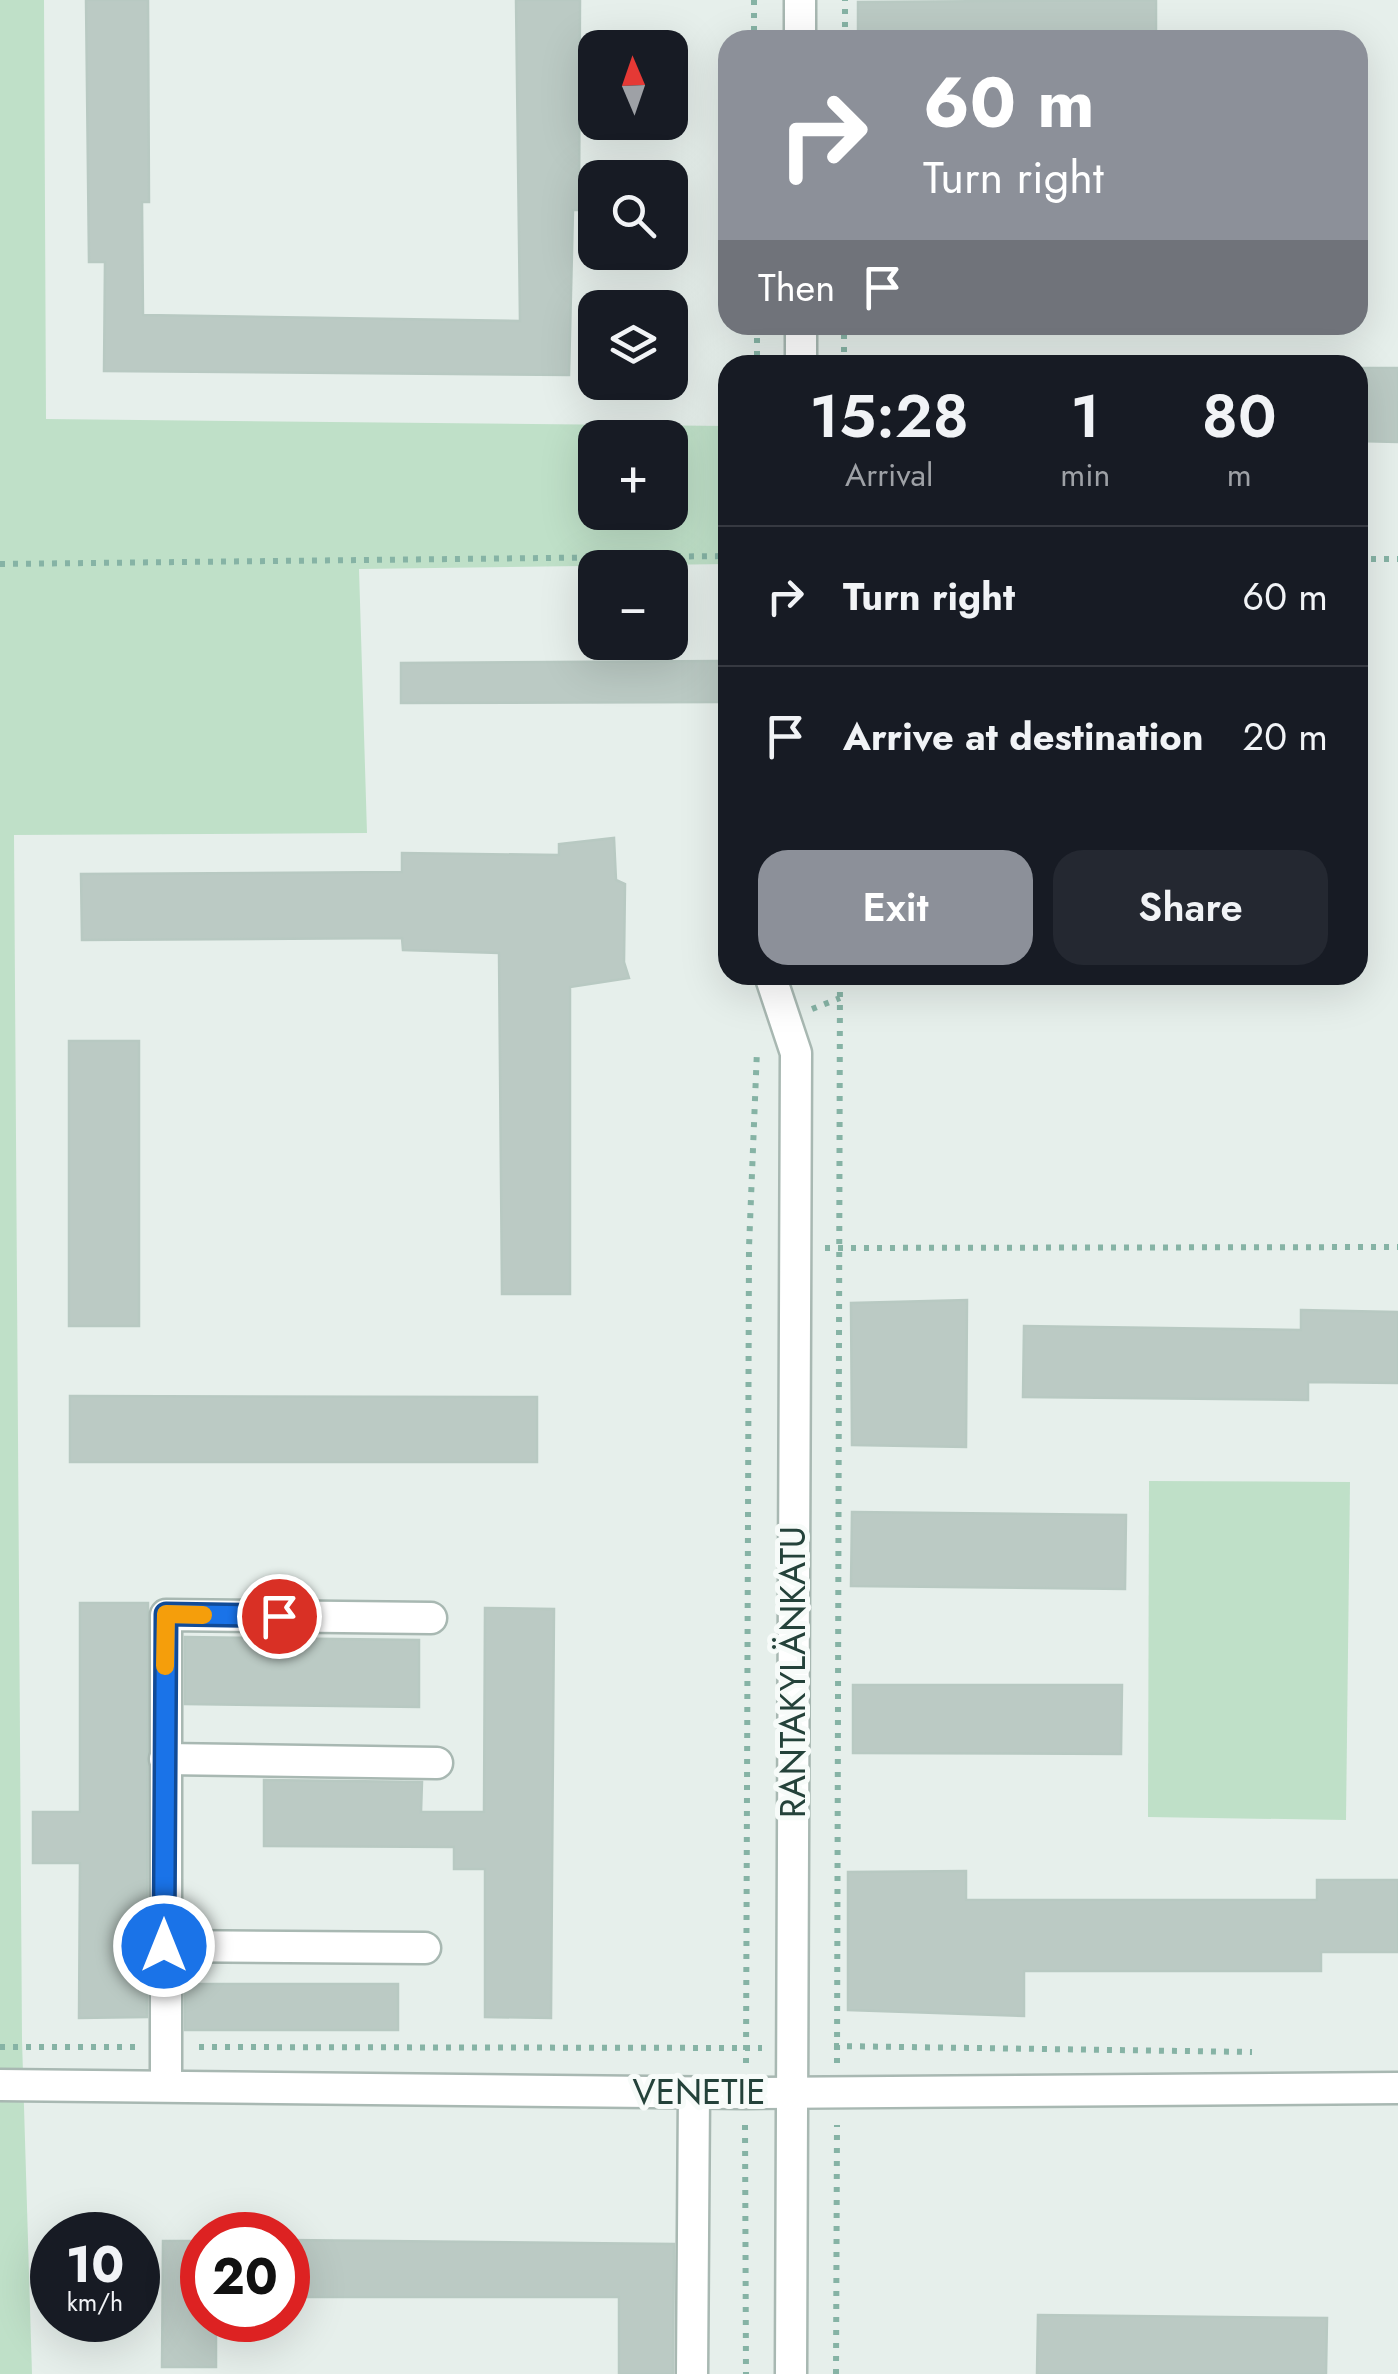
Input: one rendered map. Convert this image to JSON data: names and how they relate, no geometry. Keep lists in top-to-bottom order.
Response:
{
  "streets": {
    "street": ["RANTAKYLÄNKATU", "VENETIE"]
  },
  "crossings": [
    ["RANTAKYLÄNKATU", "VENETIE"]
  ],
  "north": "top",
  "page": {
    "map_buttons": ["+", "−"],
    "turn": ["60 m", "Turn right"],
    "then": "Then",
    "eta": [
      "15:28",
      "Arrival",
      "1",
      "min",
      "80",
      "m"
    ],
    "list": [
      {
        "name": "Turn right",
        "value": "60 m"
      },
      {
        "name": "Arrive at destination",
        "value": "20 m"
      }
    ],
    "buttons": ["Exit", "Share"],
    "speed": "10 km/h",
    "limit": "20"
  }
}
